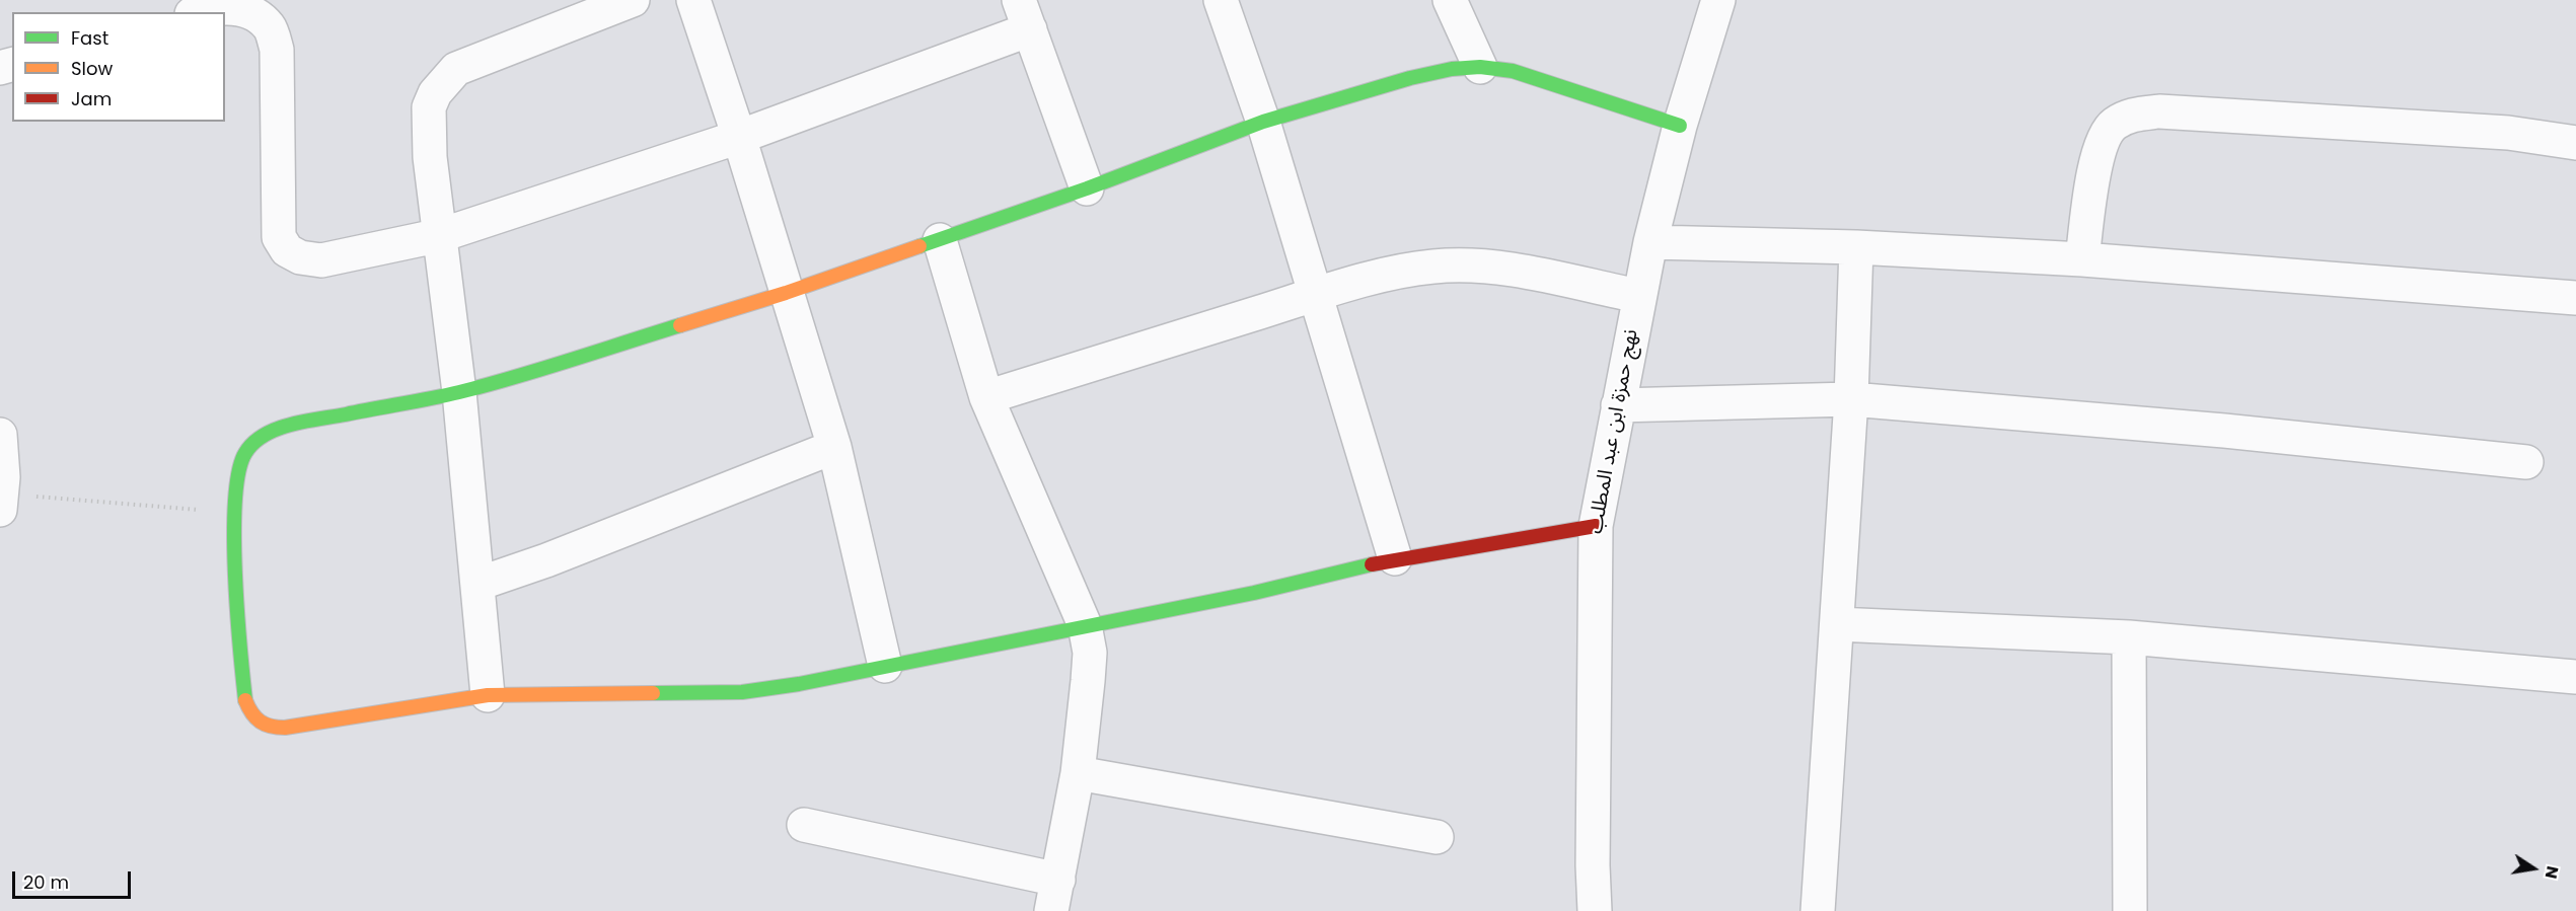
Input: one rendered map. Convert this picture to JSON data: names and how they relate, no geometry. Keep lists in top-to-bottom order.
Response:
{
  "streets": {
    "street": ["نهج حمزة ابن عبد المطلب"]
  },
  "legend": ["Fast", "Slow", "Jam"],
  "scale_bar": "20 m",
  "north": "right"
}
